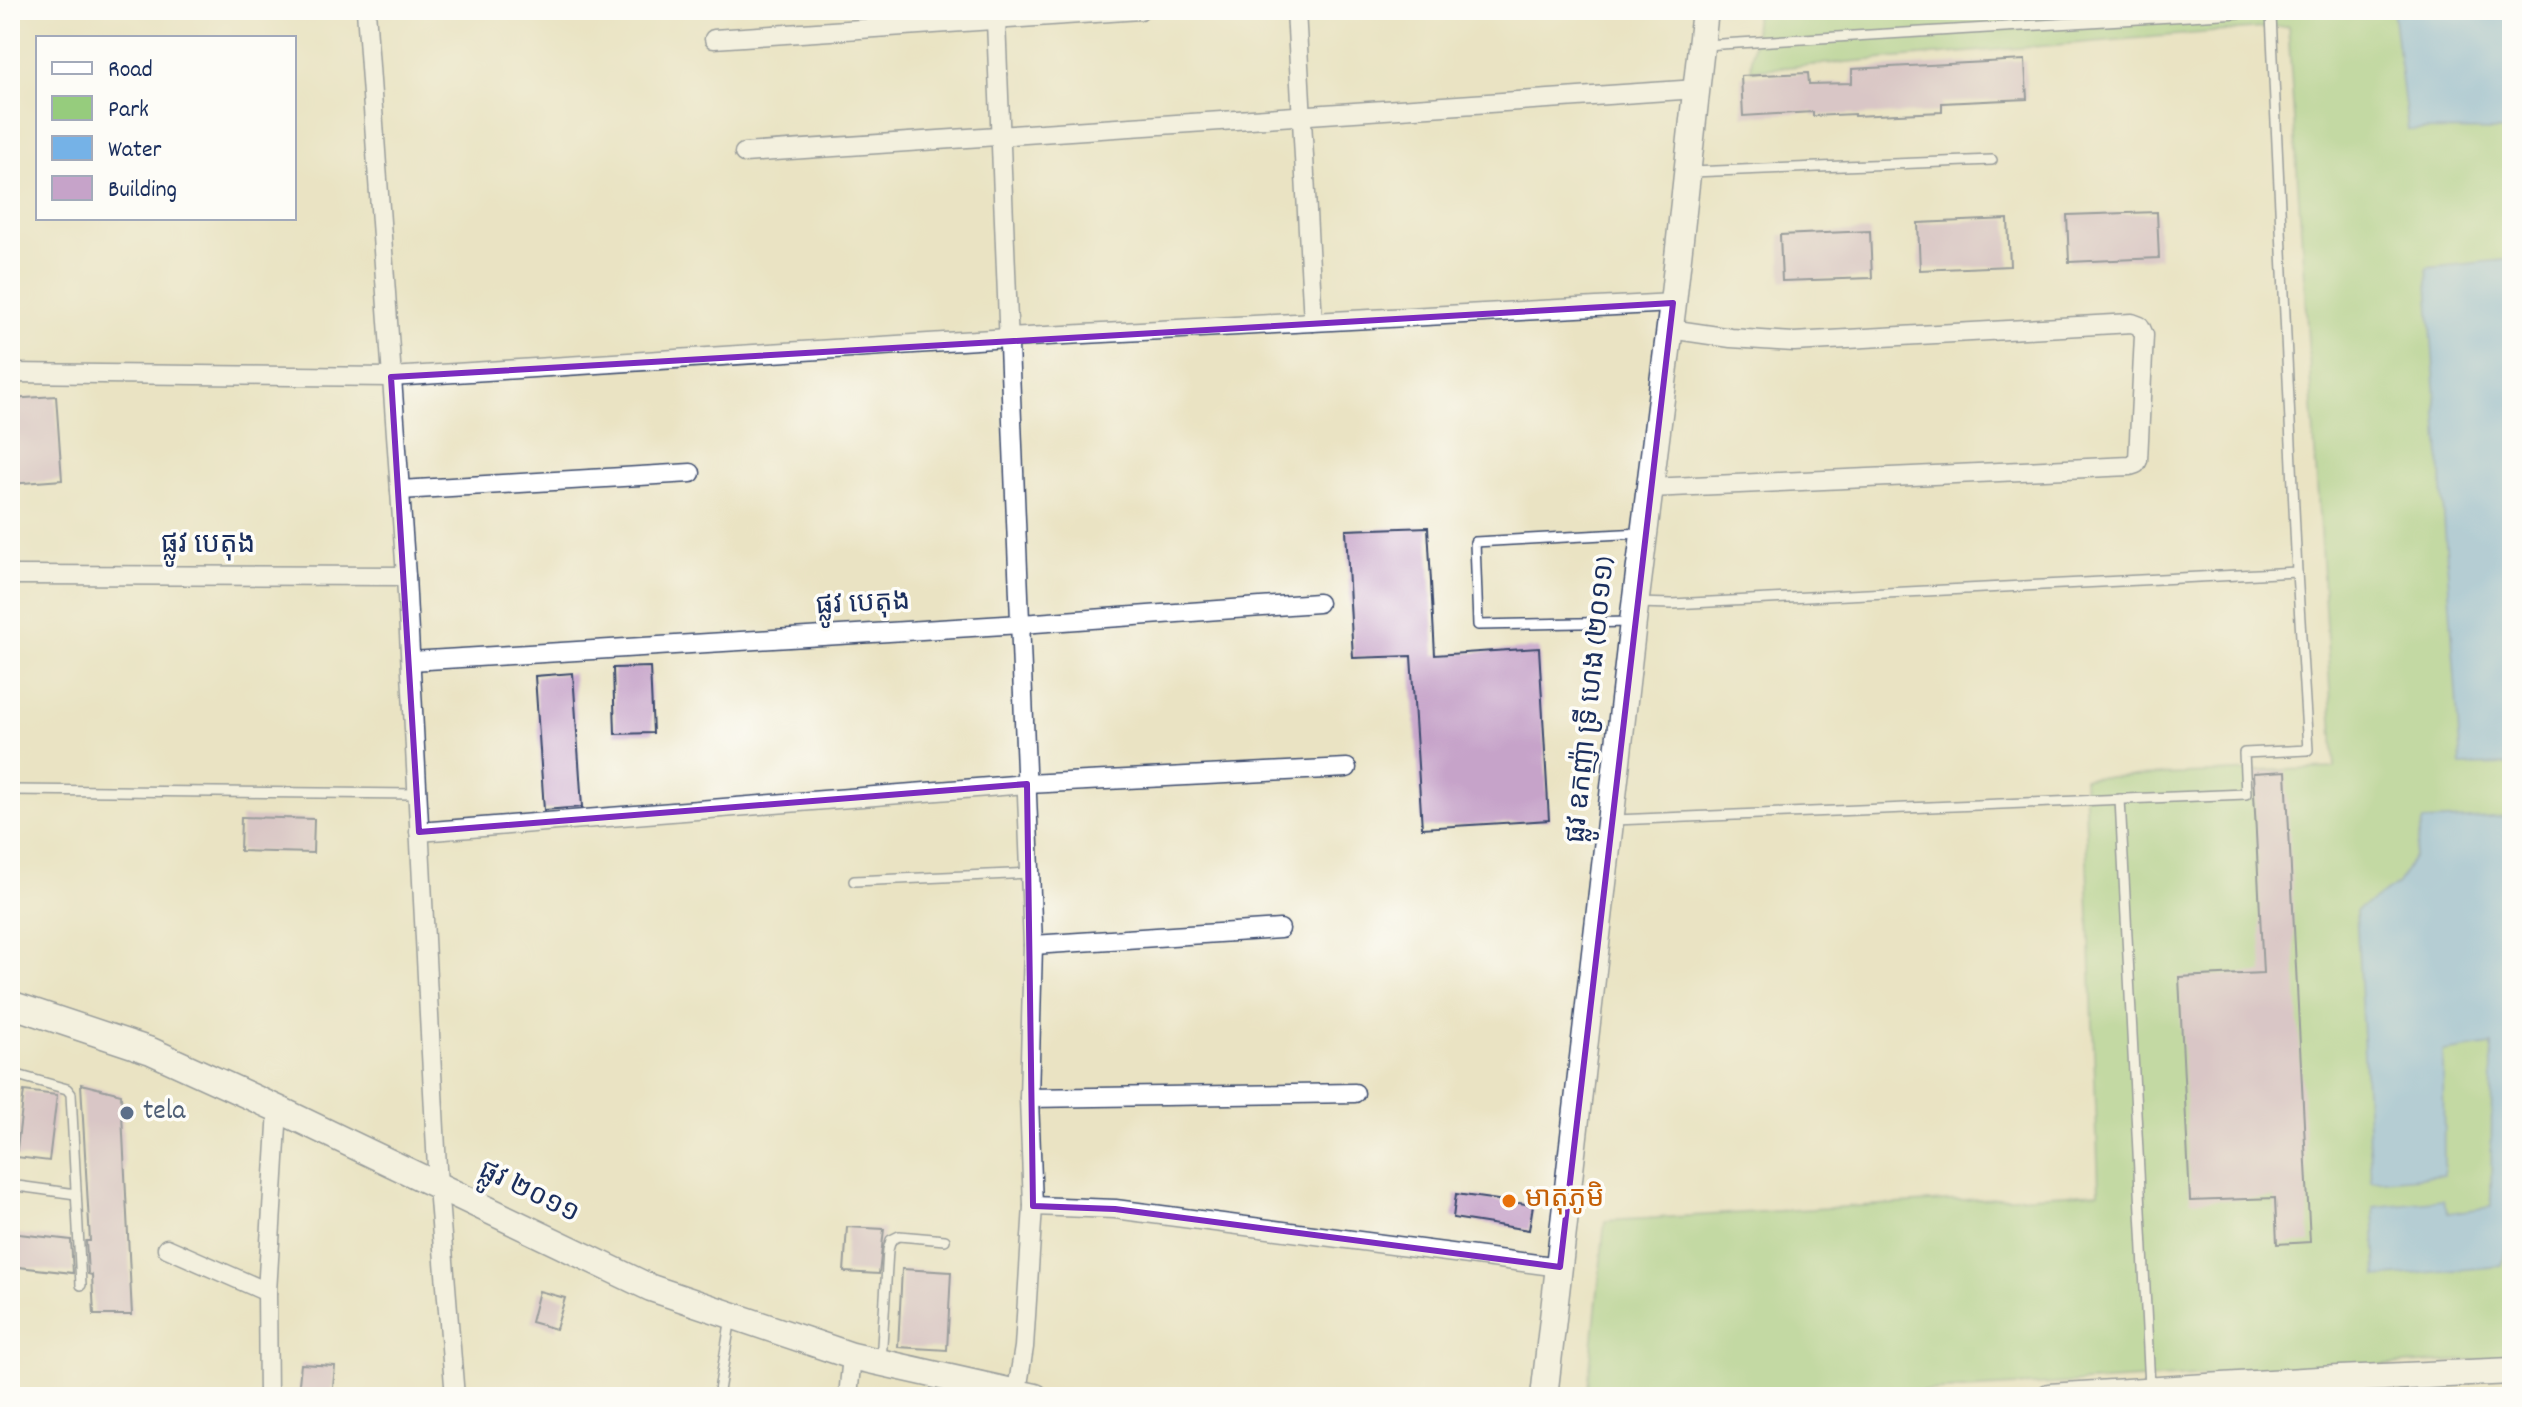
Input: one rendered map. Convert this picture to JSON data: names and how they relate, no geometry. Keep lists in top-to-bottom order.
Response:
{
  "streets": {
    "main road": ["ផ្លូវ ឧកញ៉ា ទ្រី ហេង (២០១១)", "ផ្លូវ ២០១១"],
    "street": ["ផ្លូវ បេតុង"]
  },
  "places": ["tela", "មាតុភូមិ"],
  "legend": [
    "Road",
    "Park",
    "Water",
    "Building"
  ]
}
